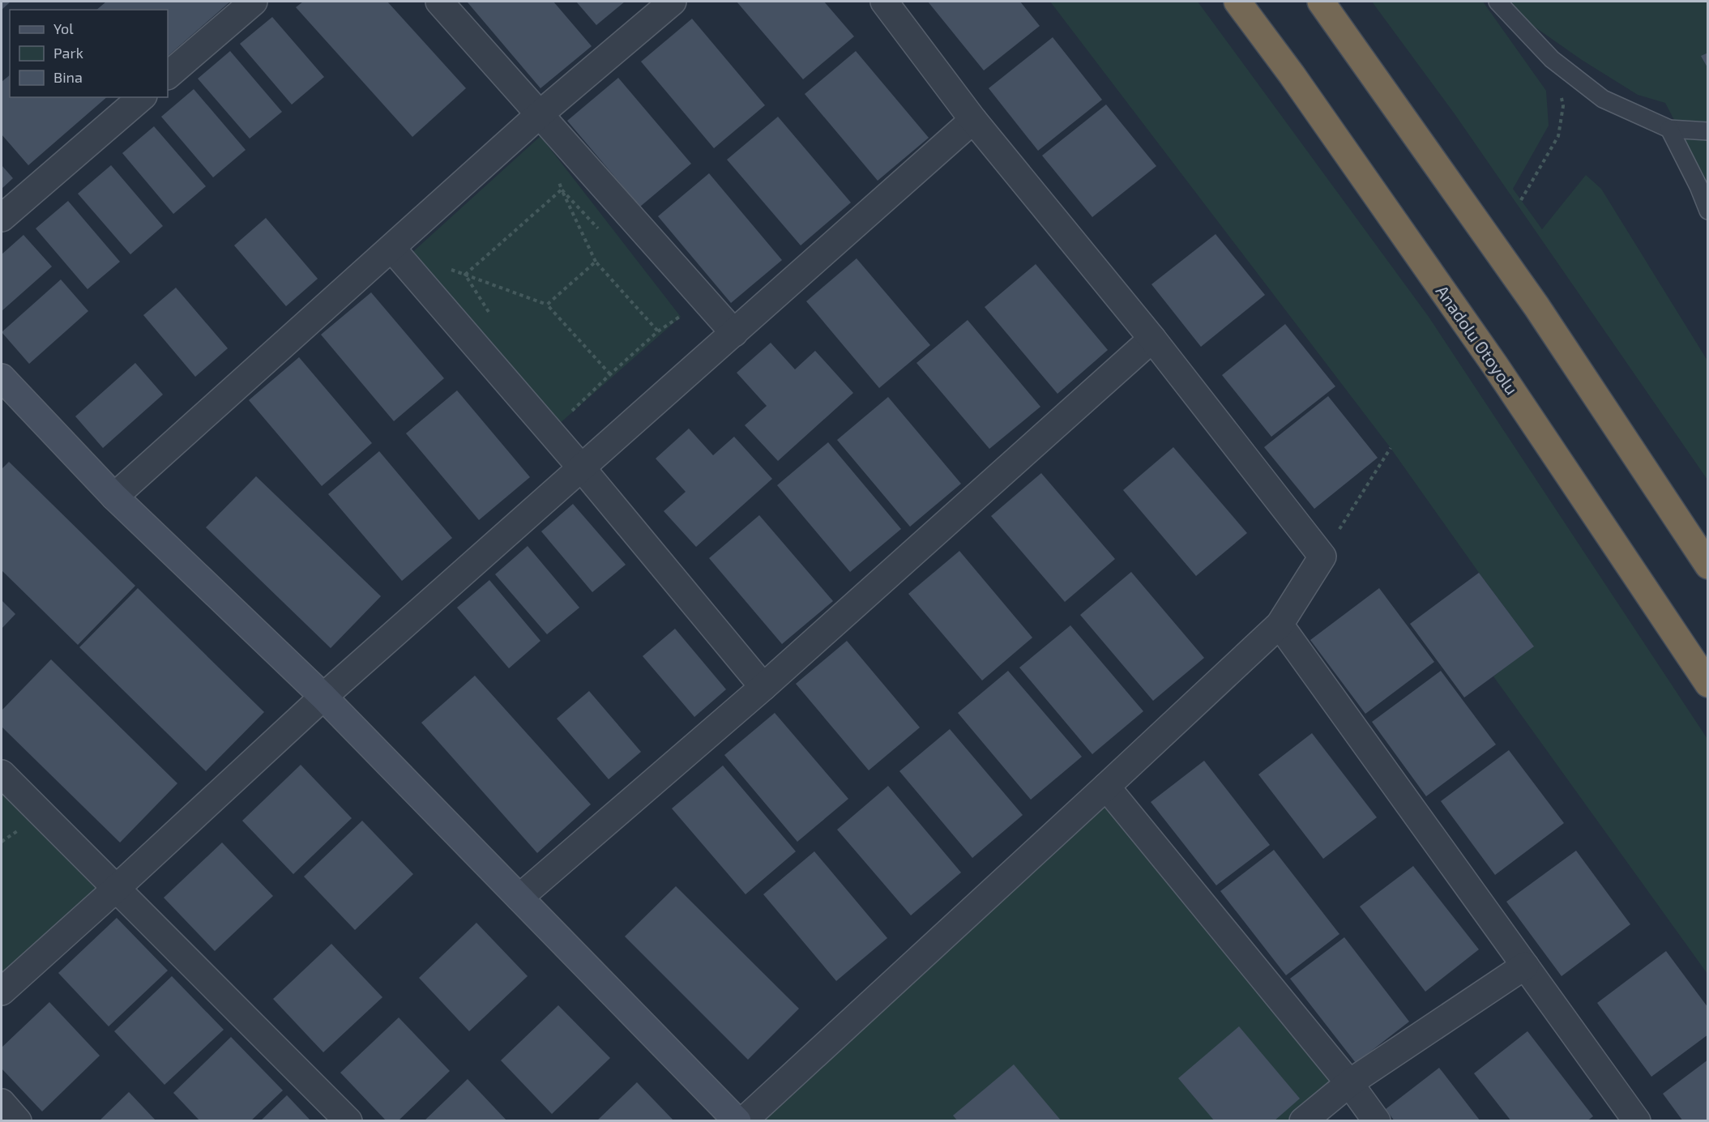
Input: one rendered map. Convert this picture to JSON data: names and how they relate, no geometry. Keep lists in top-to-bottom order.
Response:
{
  "streets": {
    "highway": ["Anadolu Otoyolu"]
  },
  "legend": ["Yol", "Park", "Bina"]
}
